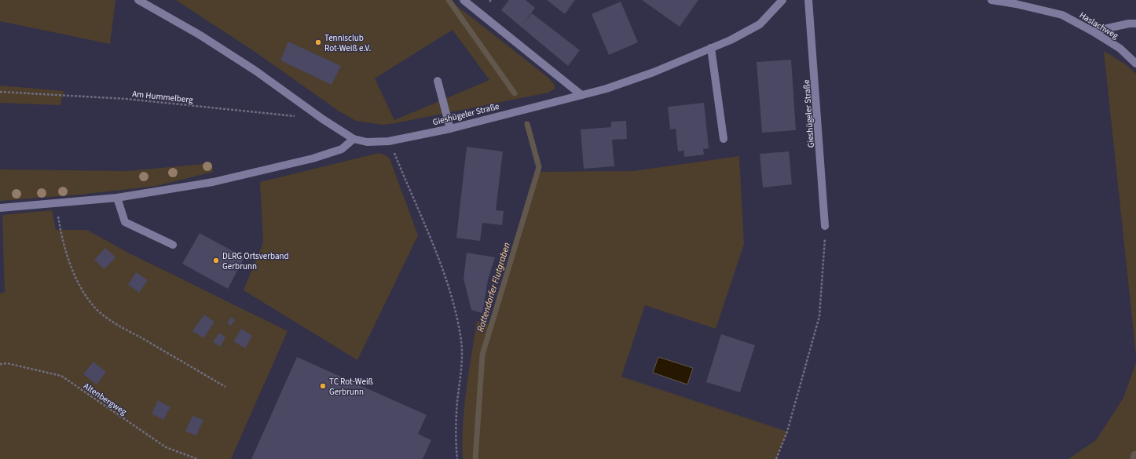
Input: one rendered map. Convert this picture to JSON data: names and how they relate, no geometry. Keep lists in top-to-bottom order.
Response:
{
  "streets": {
    "street": ["Haslachweg", "Gieshügeler Straße"],
    "path": ["Am Hummelberg", "Altenbergweg"]
  },
  "water": ["Rottendorfer Flutgraben"],
  "places": ["Tennisclub Rot-Weiß e.V.", "DLRG Ortsverband Gerbrunn", "TC Rot-Weiß Gerbrunn"]
}
